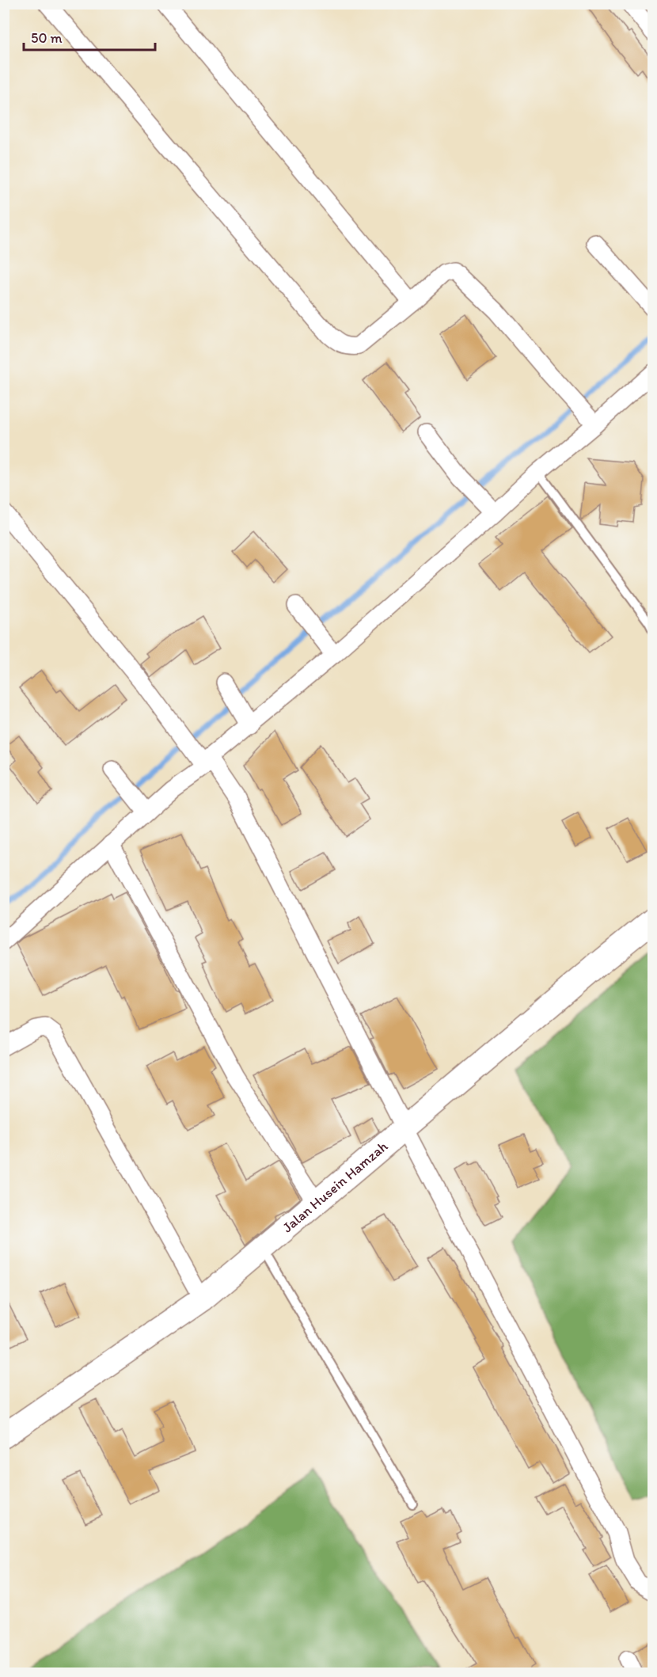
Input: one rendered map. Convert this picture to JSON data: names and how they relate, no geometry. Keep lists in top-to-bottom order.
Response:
{
  "streets": {
    "street": ["Jalan Husein Hamzah"]
  },
  "scale_bar": "50 m"
}
